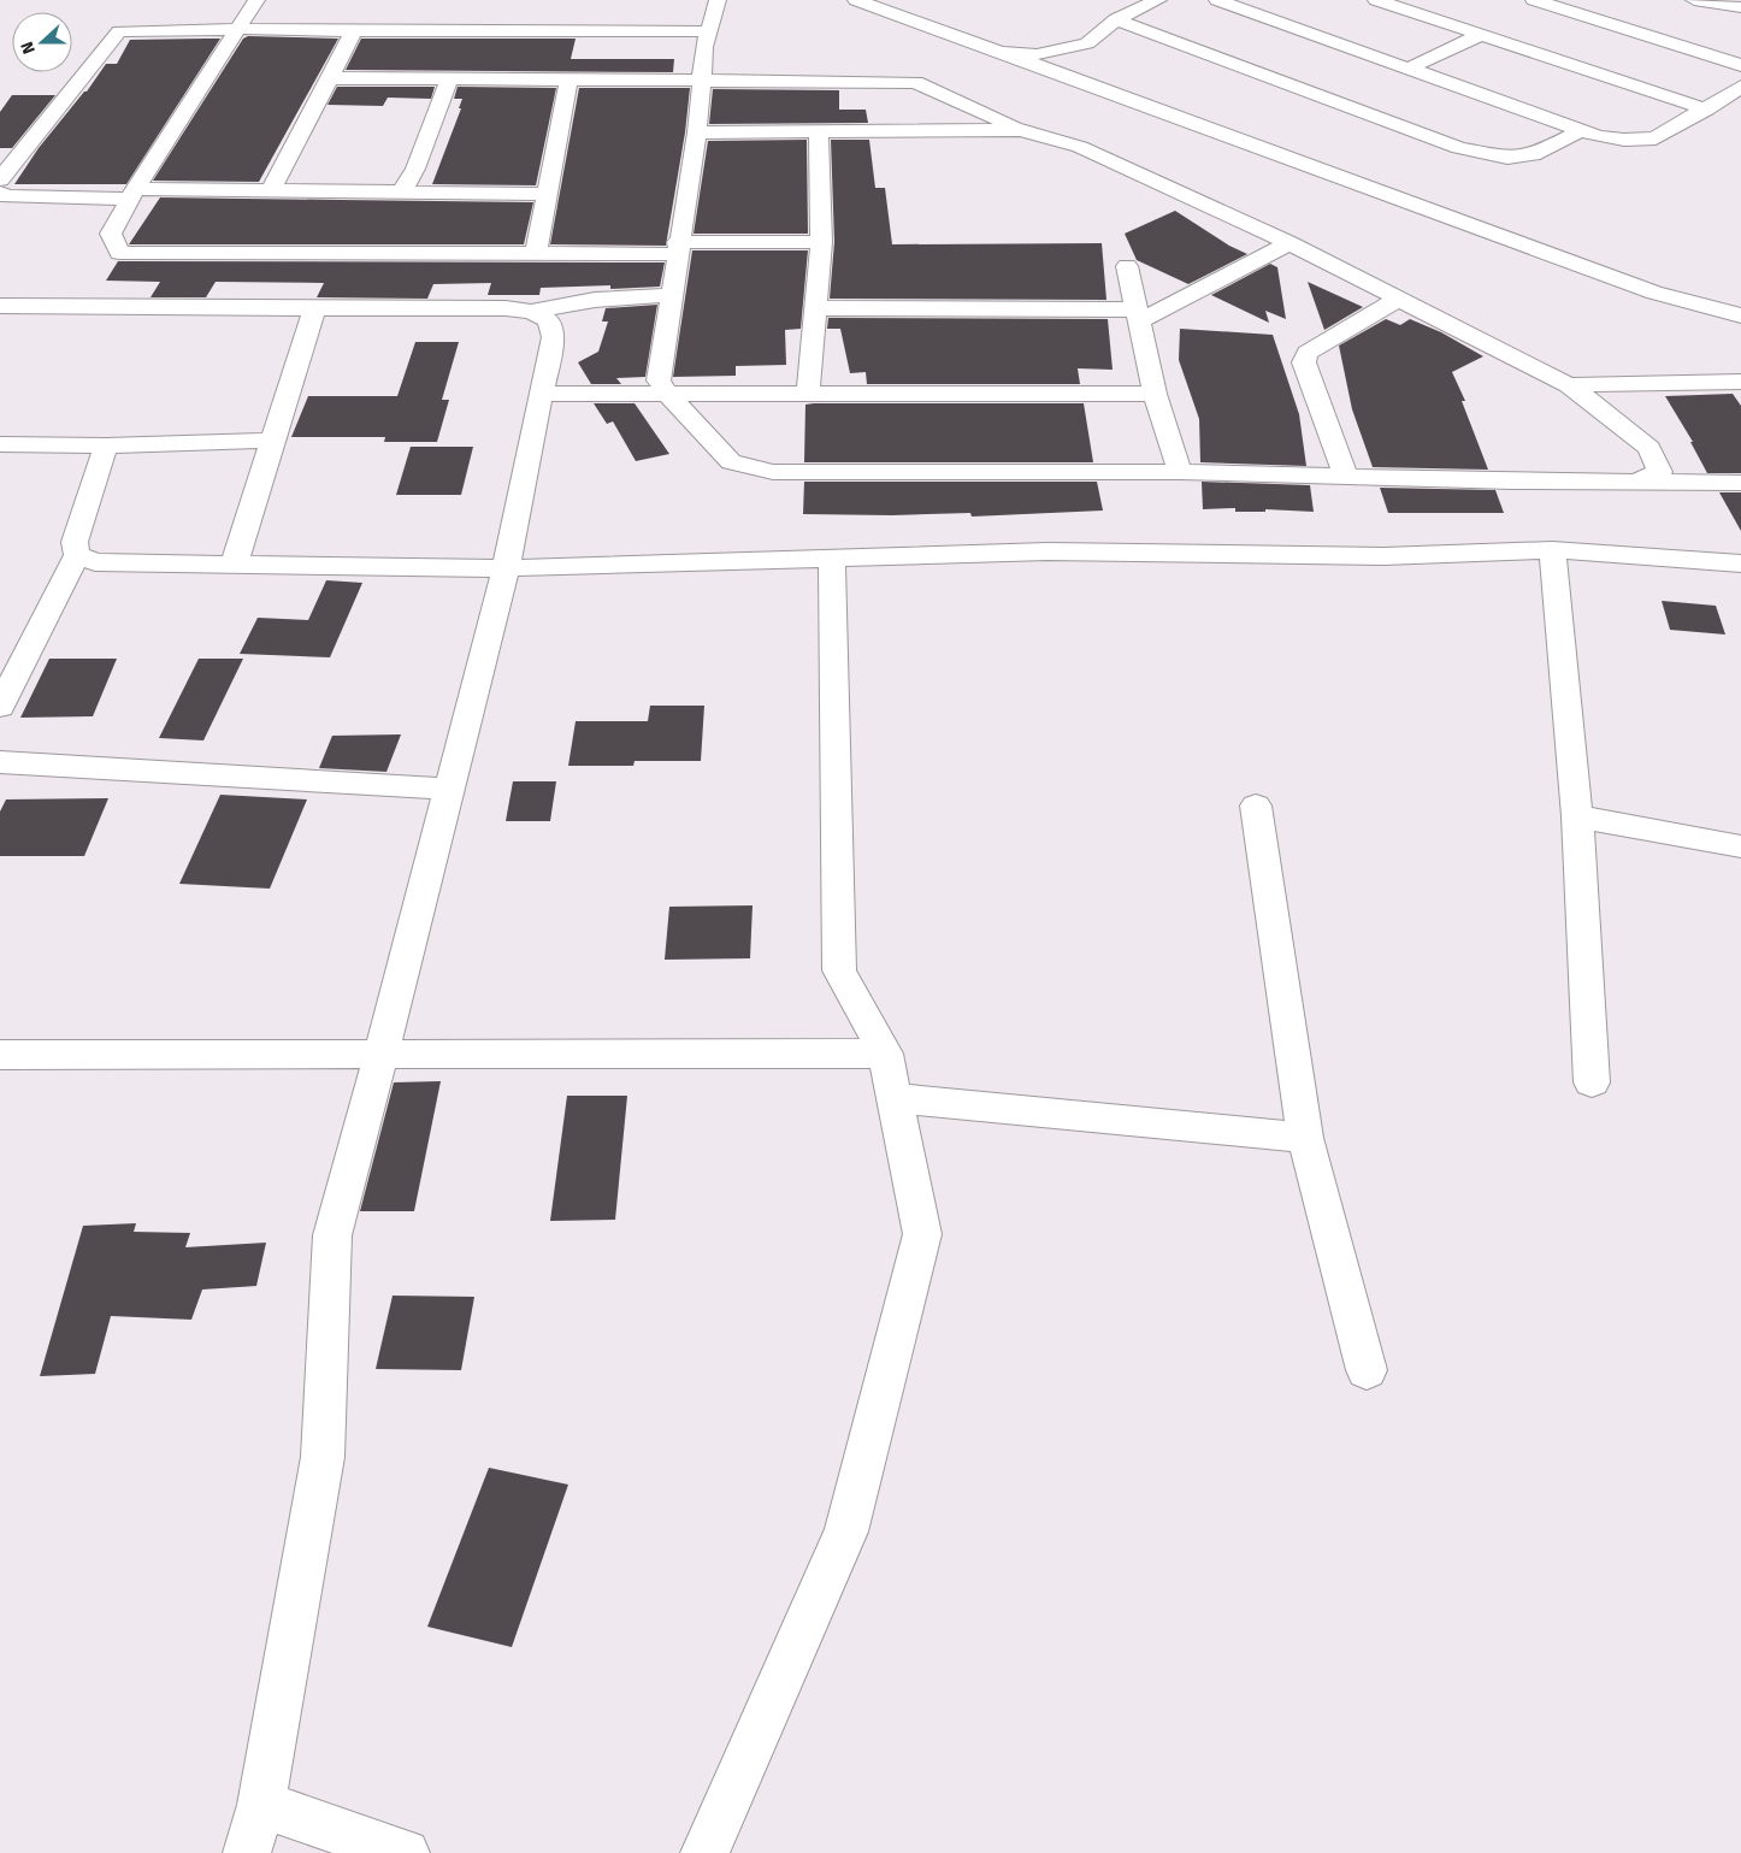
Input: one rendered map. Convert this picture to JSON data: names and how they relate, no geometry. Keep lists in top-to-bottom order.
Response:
{
  "north": "left"
}
